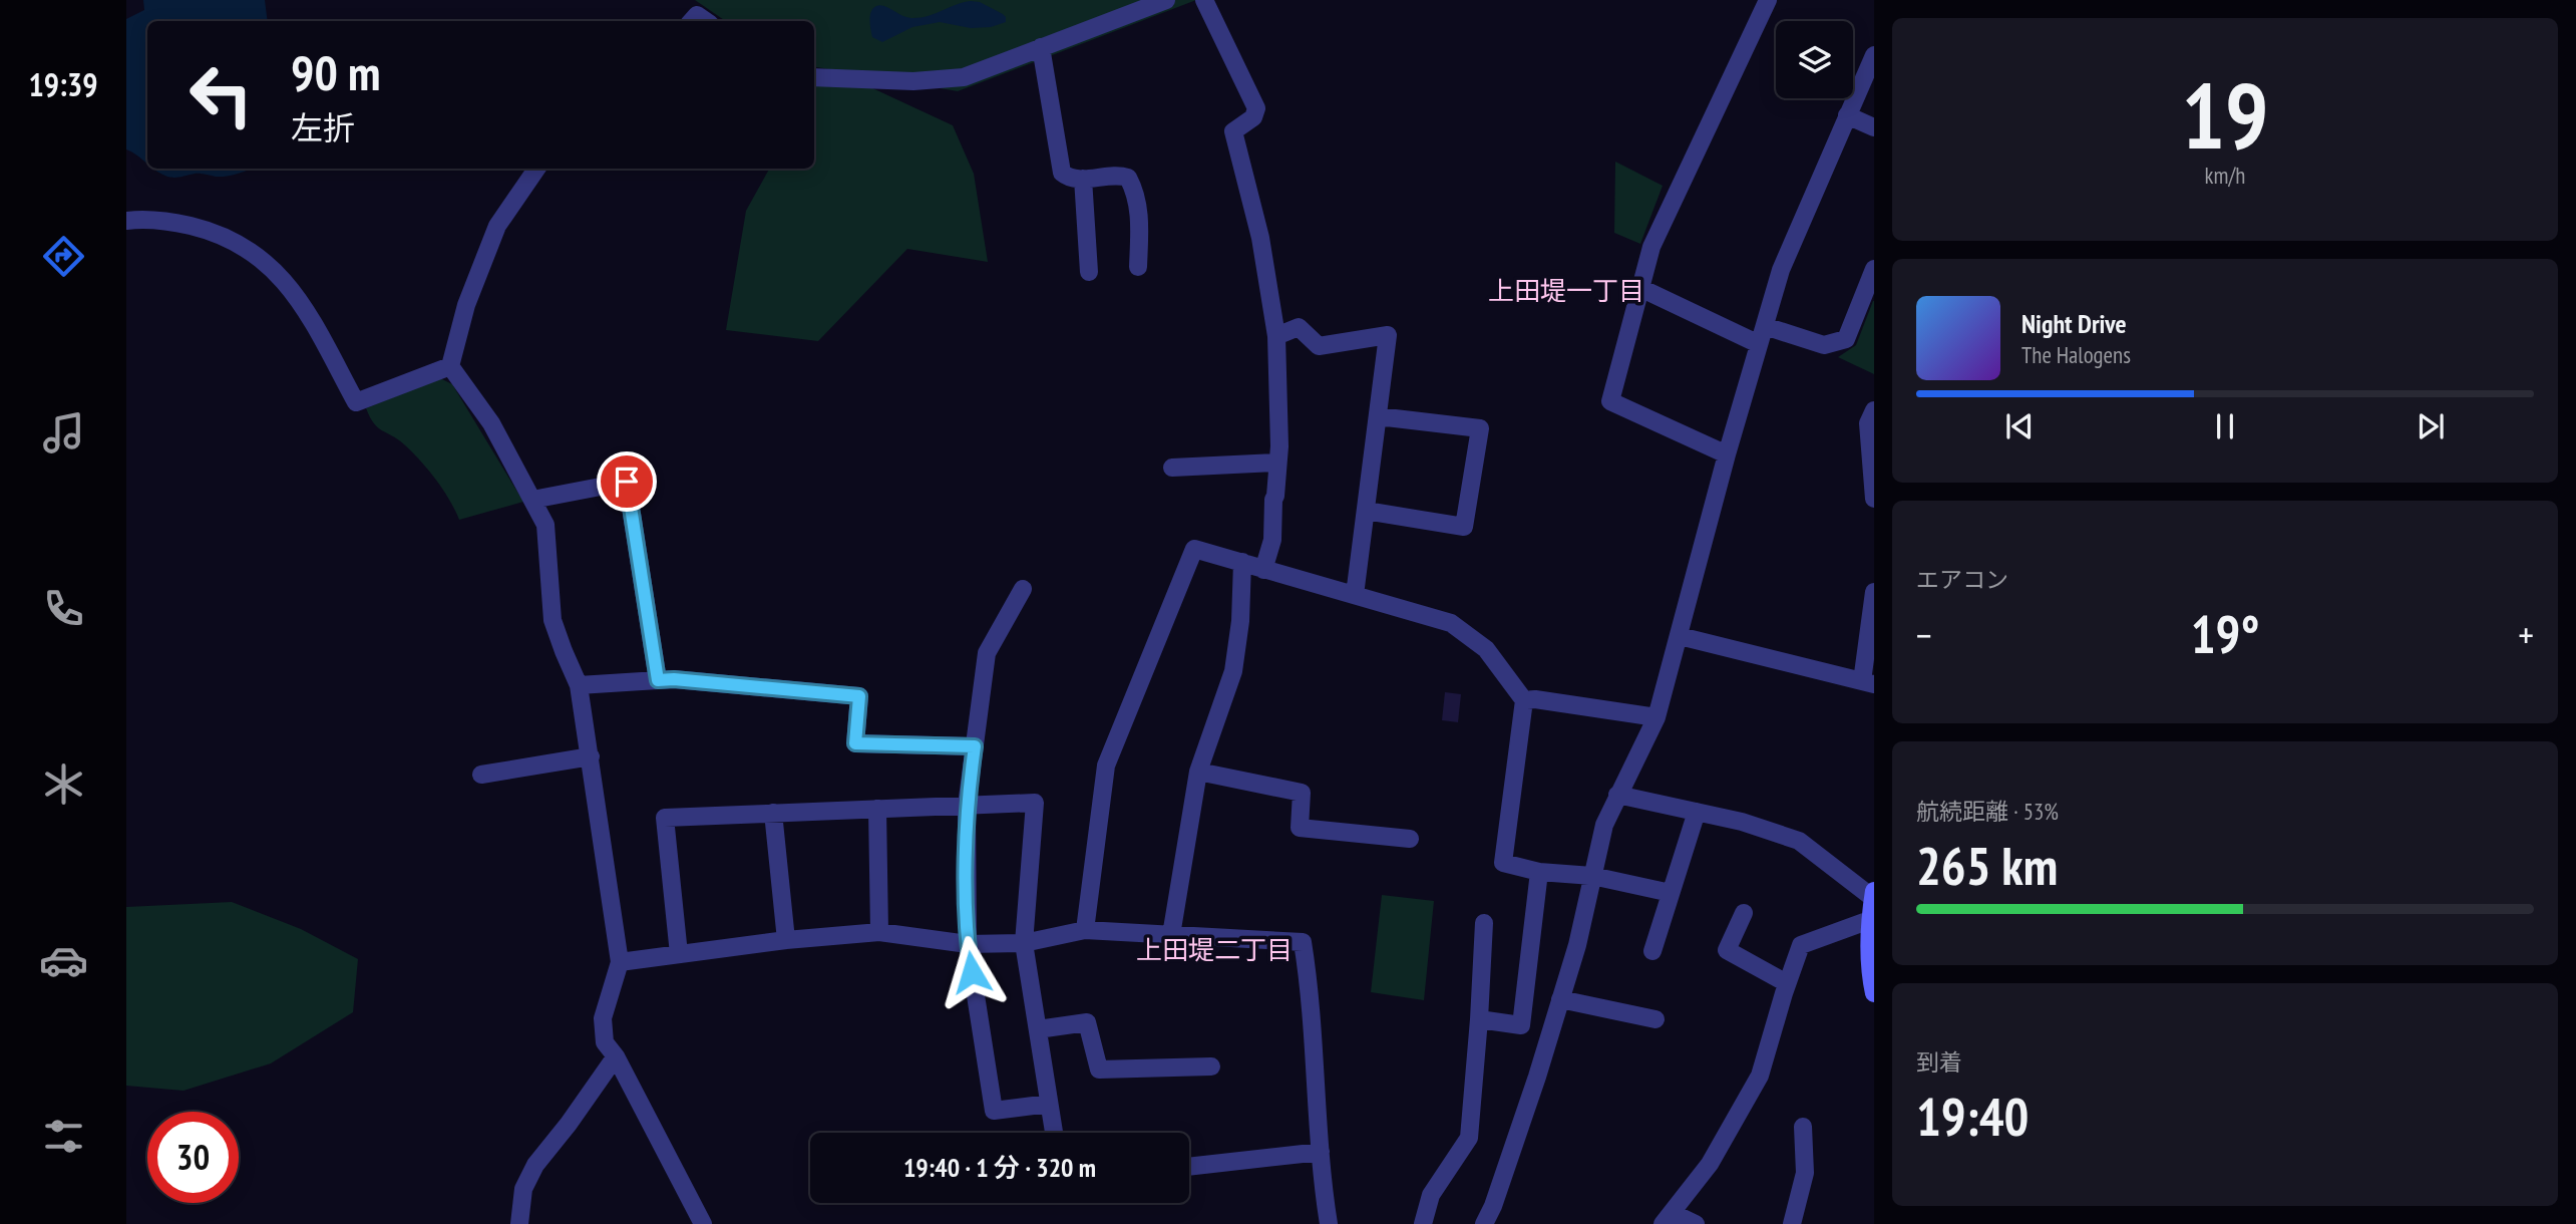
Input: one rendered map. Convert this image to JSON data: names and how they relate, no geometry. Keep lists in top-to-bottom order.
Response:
{
  "districts": ["上田堤一丁目", "上田堤二丁目"],
  "page": {
    "tabs": "19:39",
    "tile": [
      ["19", "km/h"],
      "エアコン",
      ["航続距離 · 53%", "265 km"],
      ["到着", "19:40"]
    ],
    "turn": ["90 m", "左折"],
    "song": ["Night Drive", "The Halogens"],
    "heat": ["−", "19°", "+"],
    "limit": "30",
    "trip": "19:40 · 1 分 · 320 m"
  }
}
